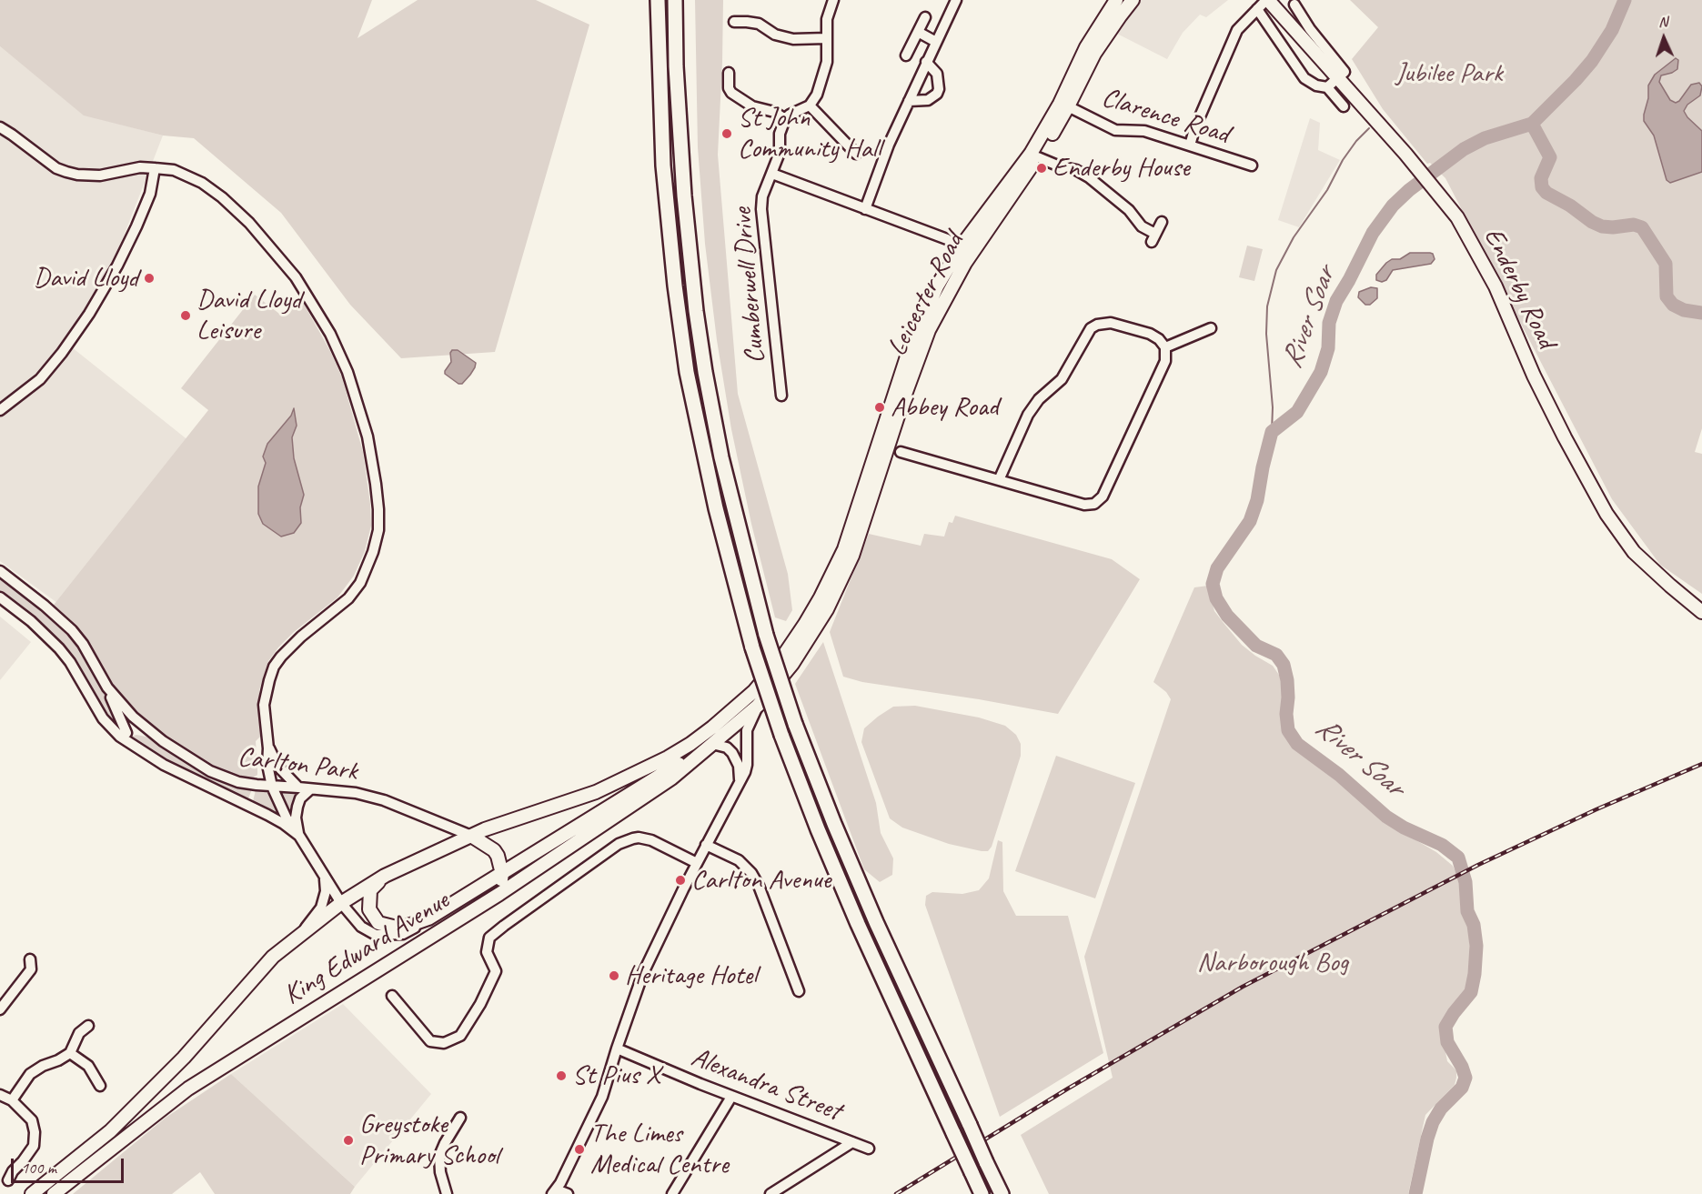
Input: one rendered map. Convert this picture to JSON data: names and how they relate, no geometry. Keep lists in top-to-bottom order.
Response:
{
  "streets": {
    "main road": ["Enderby Road", "Leicester Road", "King Edward Avenue"],
    "street": [
      "Clarence Road",
      "Cumberwell Drive",
      "Carlton Park",
      "Alexandra Street"
    ]
  },
  "crossings": [
    ["Clarence Road", "Leicester Road"],
    ["Leicester Road", "King Edward Avenue"],
    ["Carlton Park", "King Edward Avenue"]
  ],
  "water": ["River Soar"],
  "parks": ["Jubilee Park", "Narborough Bog"],
  "places": [
    "St John Community Hall",
    "Enderby House",
    "David Lloyd",
    "David Lloyd Leisure",
    "Abbey Road",
    "Carlton Avenue",
    "Heritage Hotel",
    "St Pius X",
    "Greystoke Primary School",
    "The Limes Medical Centre"
  ],
  "scale_bar": "100 m",
  "north": "top"
}
